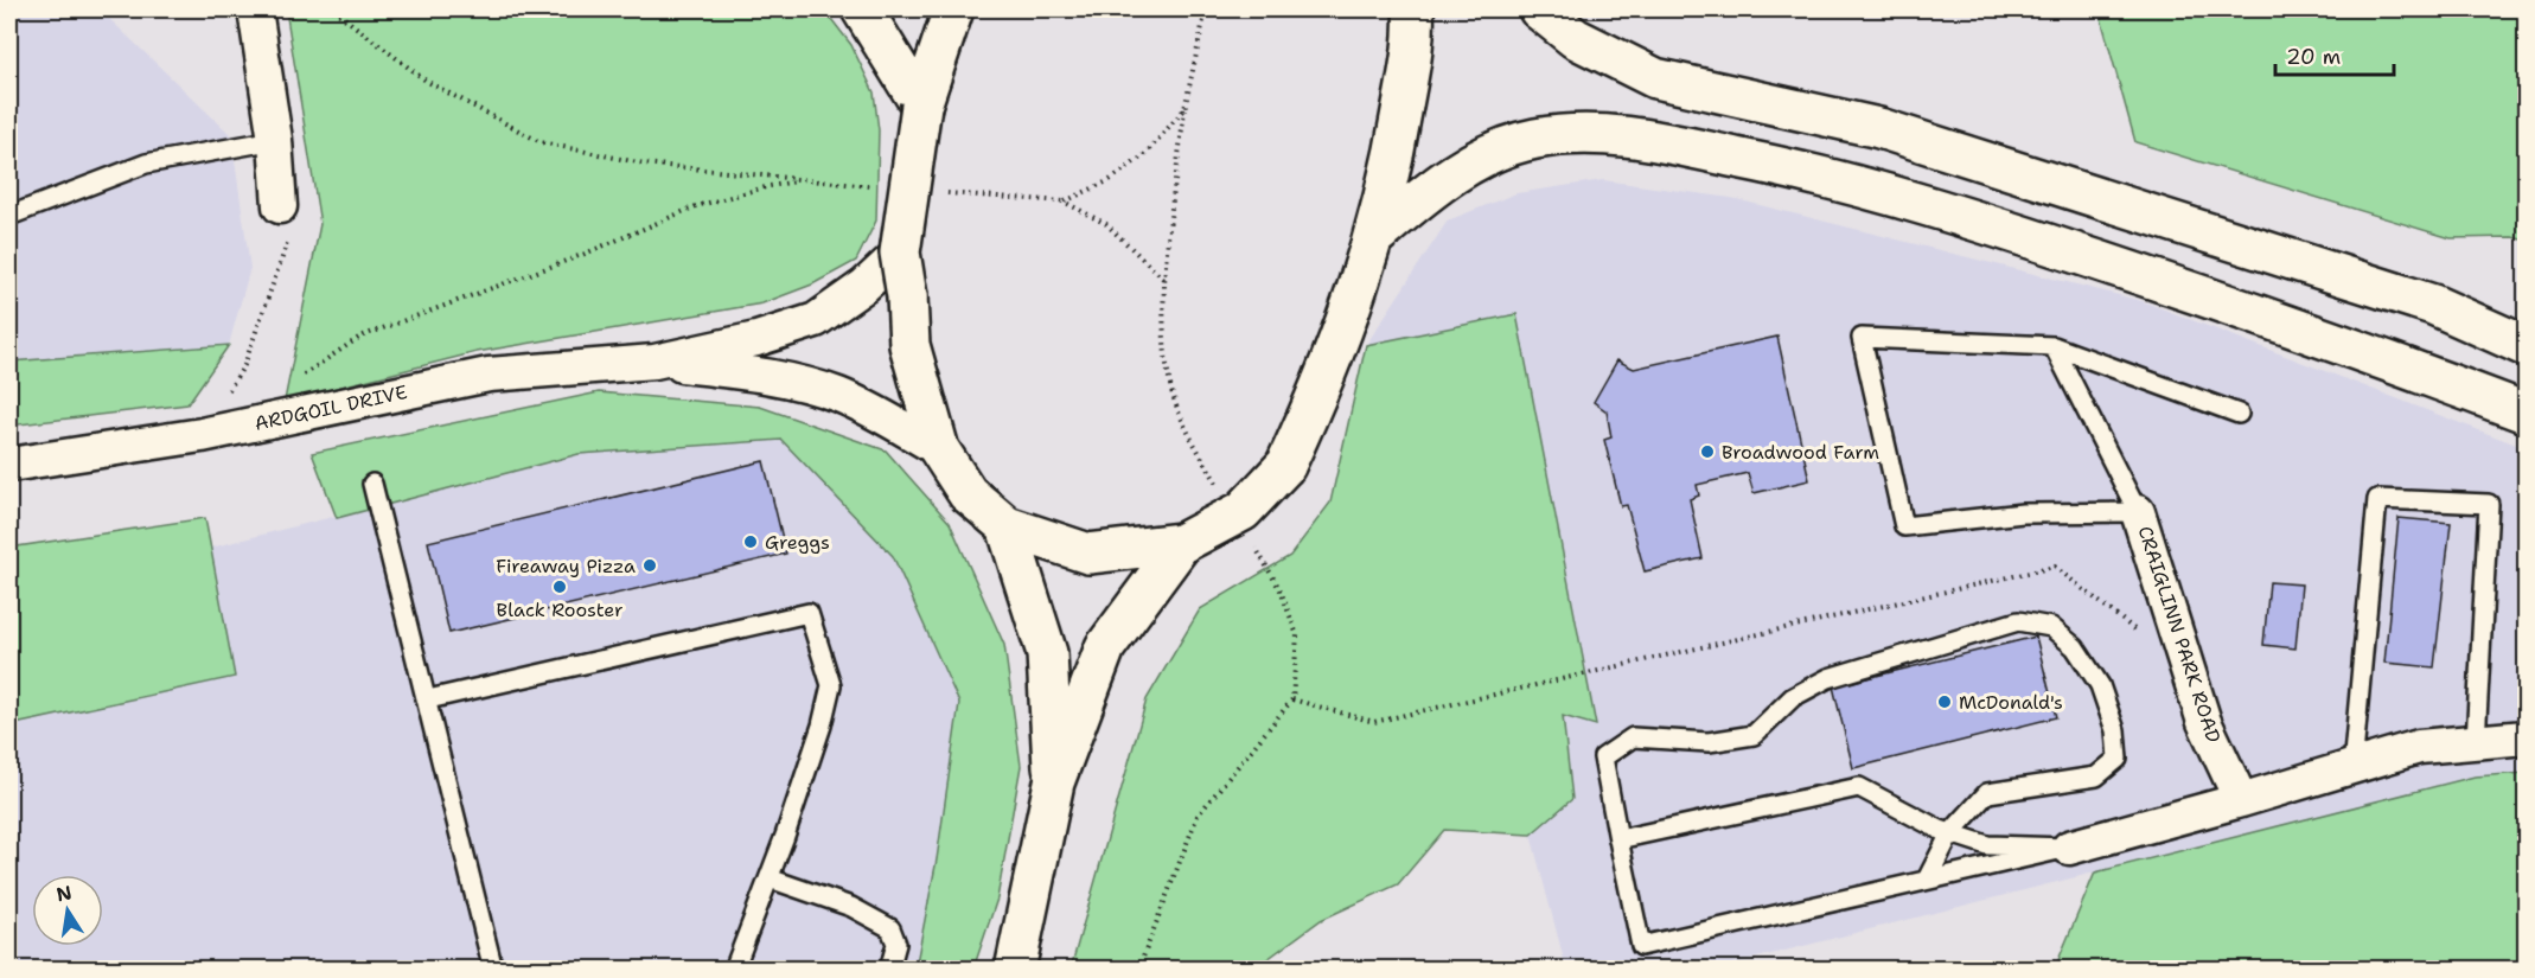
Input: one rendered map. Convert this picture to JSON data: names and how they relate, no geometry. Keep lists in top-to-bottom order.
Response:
{
  "streets": {
    "street": ["ARDGOIL DRIVE", "CRAIGLINN PARK ROAD"]
  },
  "places": [
    "Broadwood Farm",
    "Greggs",
    "Fireaway Pizza",
    "Black Rooster",
    "McDonald's"
  ],
  "scale_bar": "20 m",
  "north": "top"
}
